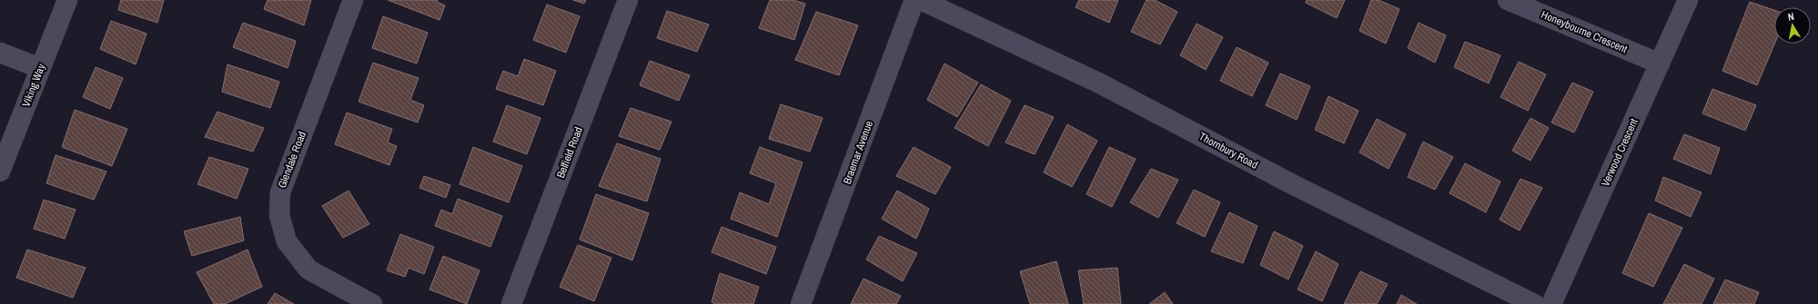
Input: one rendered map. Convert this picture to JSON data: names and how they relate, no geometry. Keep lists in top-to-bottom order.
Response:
{
  "streets": {
    "street": [
      "Honeybourne Crescent",
      "Viking Way",
      "Thornbury Road",
      "Belfield Road",
      "Braemar Avenue",
      "Verwood Crescent",
      "Glendale Road"
    ]
  },
  "crossings": [
    ["Honeybourne Crescent", "Verwood Crescent"]
  ],
  "north": "top"
}
